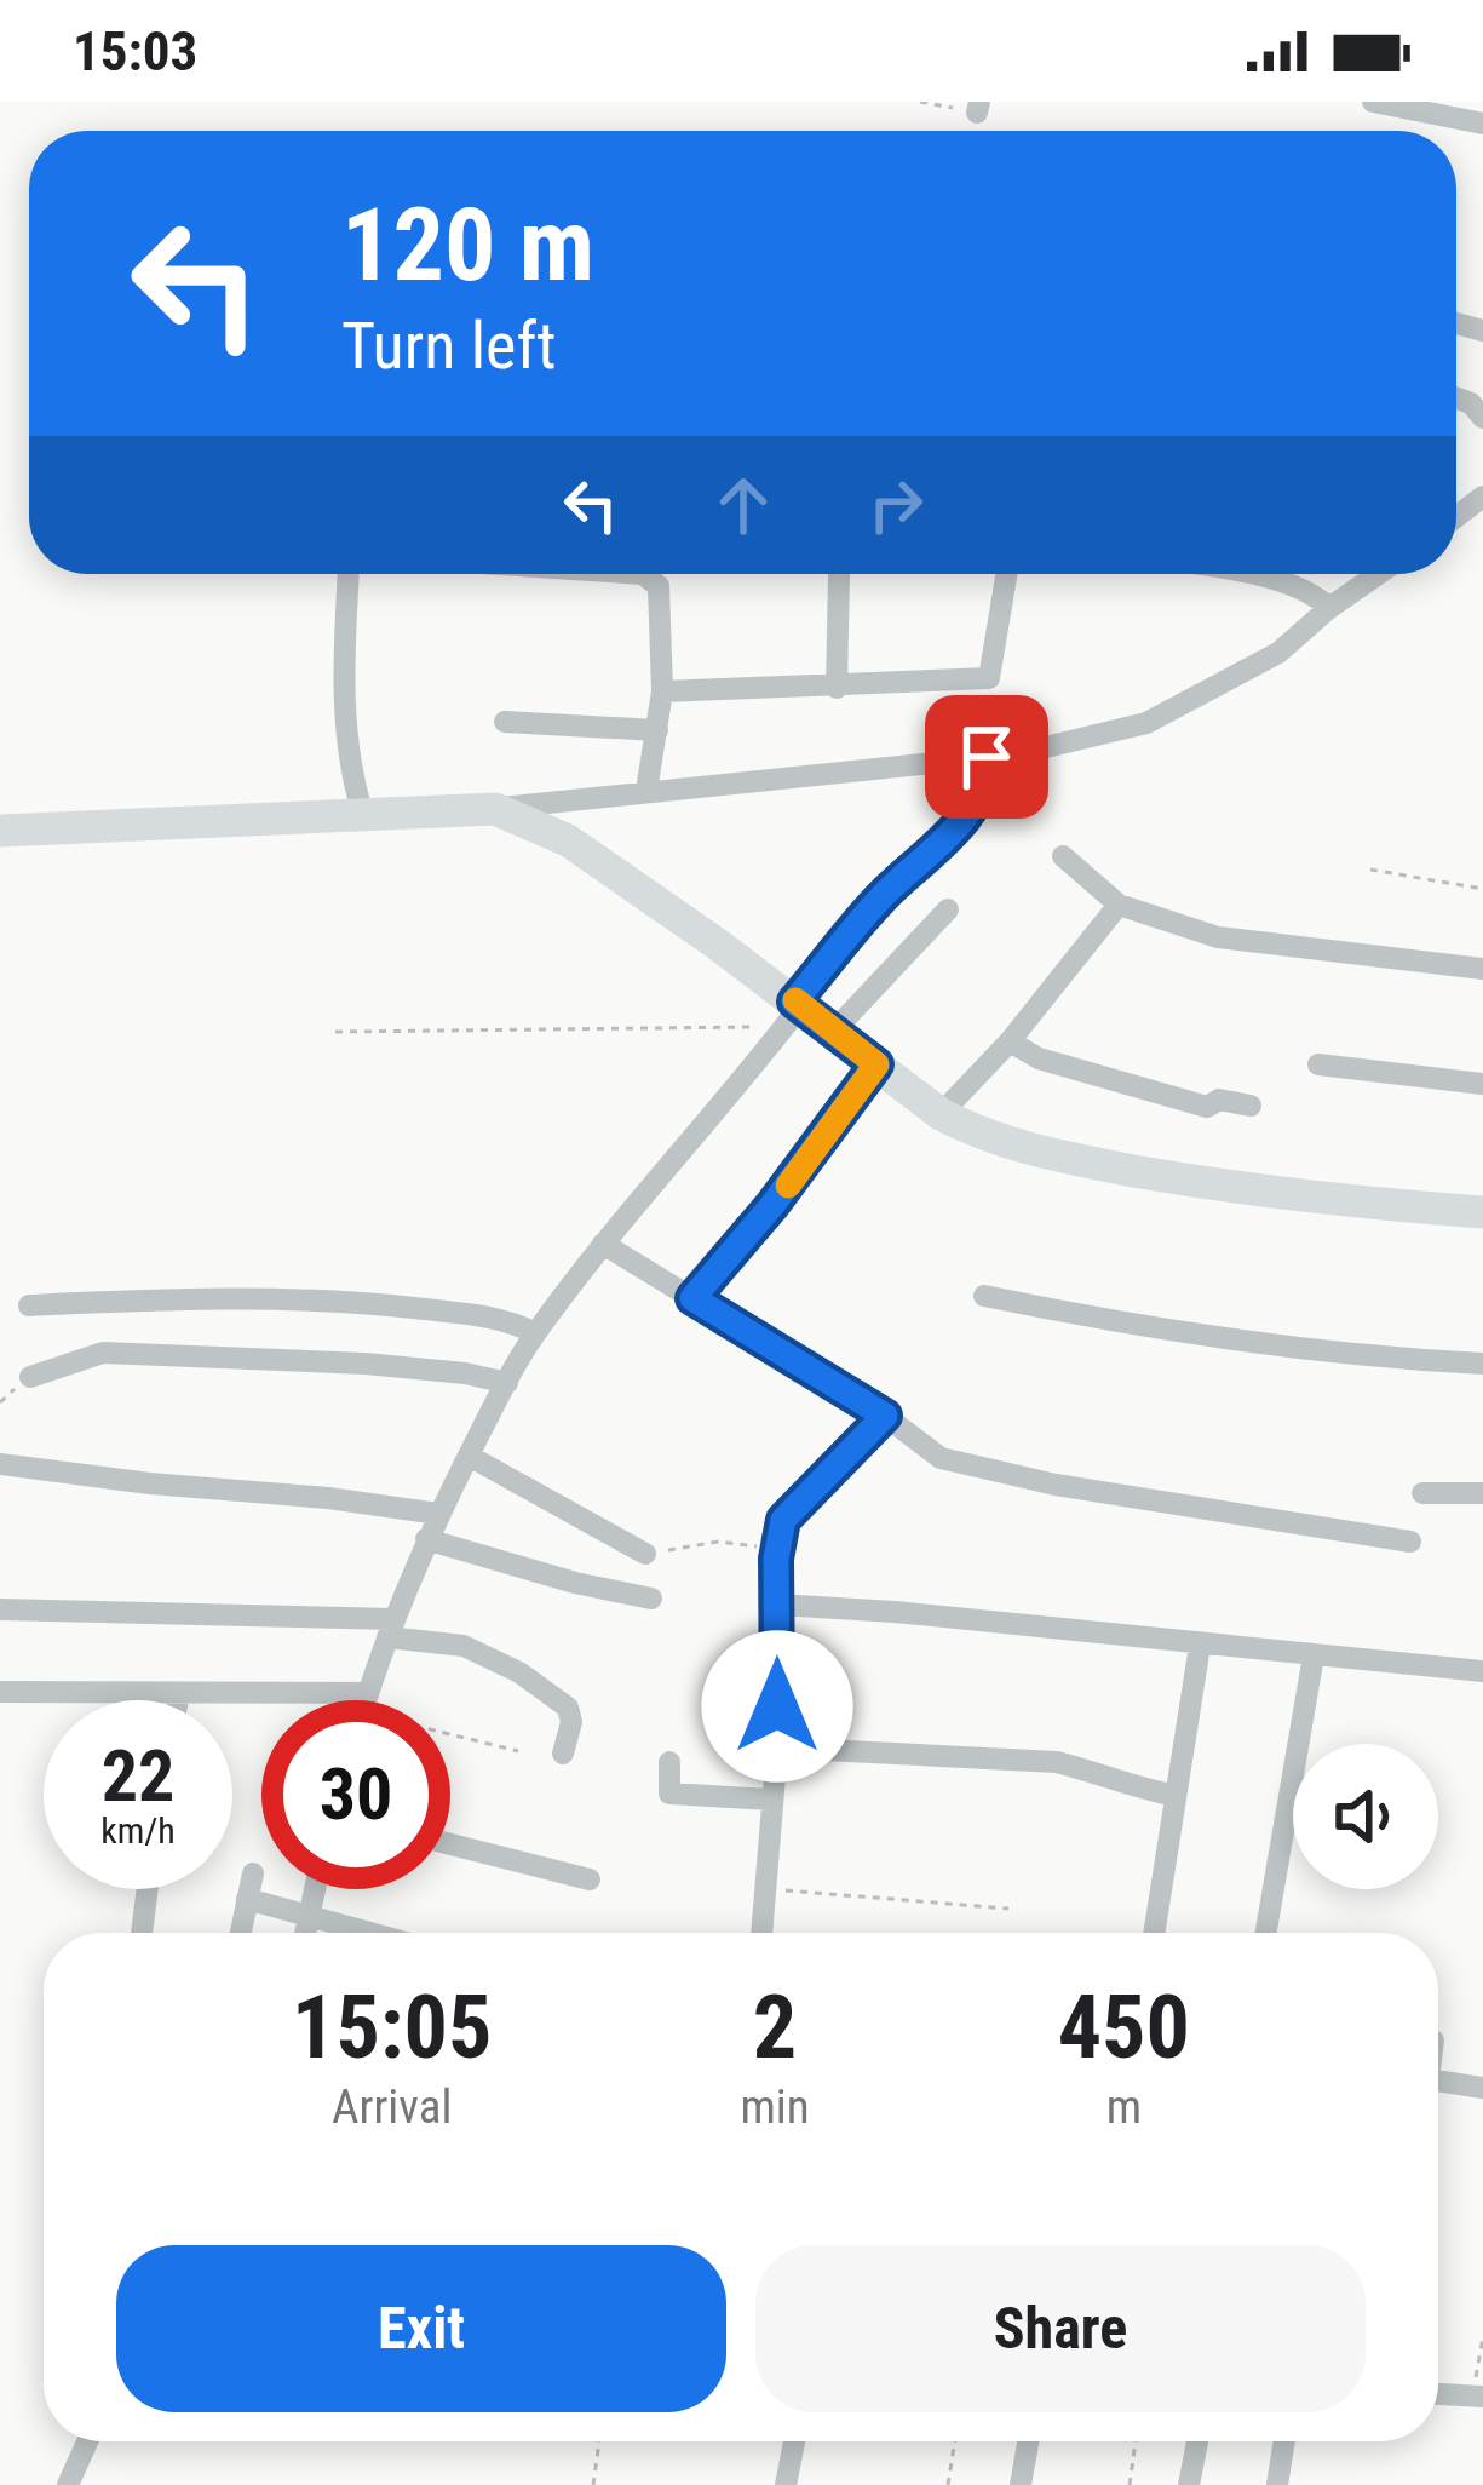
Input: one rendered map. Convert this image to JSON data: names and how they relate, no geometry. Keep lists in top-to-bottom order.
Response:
{
  "page": {
    "status": "15:03",
    "turn": ["120 m", "Turn left"],
    "speed": "22 km/h",
    "limit": "30",
    "eta": [
      "15:05",
      "Arrival",
      "2",
      "min",
      "450",
      "m"
    ],
    "buttons": ["Exit", "Share"]
  }
}
